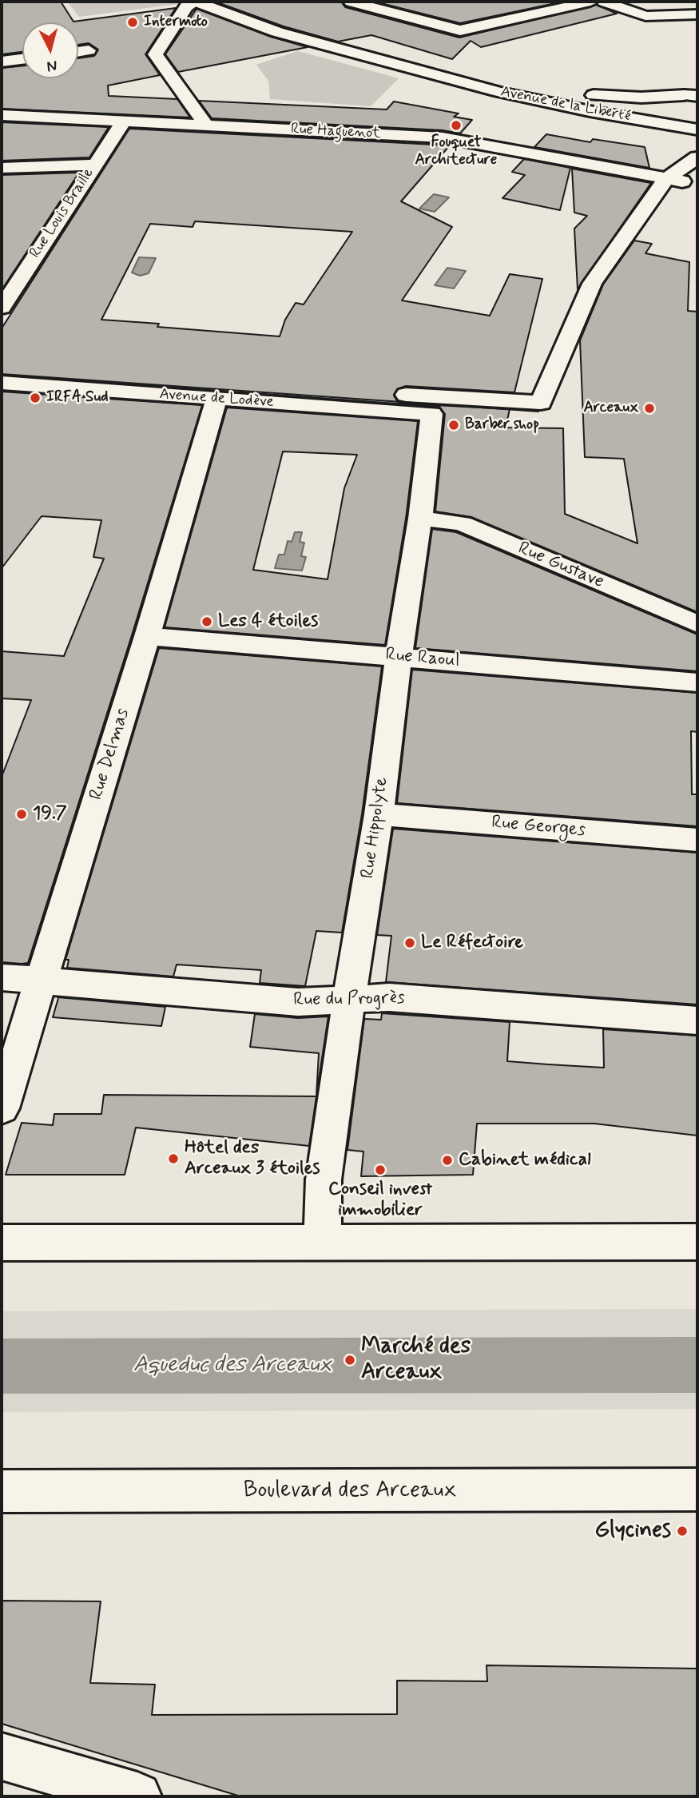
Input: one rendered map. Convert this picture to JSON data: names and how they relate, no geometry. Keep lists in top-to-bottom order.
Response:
{
  "streets": {
    "street": [
      "Avenue de la Liberté",
      "Rue Haguenot",
      "Rue Louis Braille",
      "Avenue de Lodève",
      "Rue Gustave",
      "Rue Raoul",
      "Rue Delmas",
      "Rue Georges",
      "Rue Hippolyte",
      "Rue du Progrès",
      "Boulevard des Arceaux"
    ]
  },
  "crossings": [
    ["Rue Haguenot", "Rue Louis Braille"],
    ["Avenue de Lodève", "Rue Delmas"],
    ["Avenue de Lodève", "Rue Hippolyte"],
    ["Rue Gustave", "Rue Hippolyte"],
    ["Rue Raoul", "Rue Delmas"],
    ["Rue Raoul", "Rue Hippolyte"],
    ["Rue Delmas", "Rue du Progrès"],
    ["Rue Georges", "Rue Hippolyte"],
    ["Rue Hippolyte", "Rue du Progrès"]
  ],
  "water": ["Aqueduc des Arceaux"],
  "places": [
    "Intermoto",
    "Fouquet Architecture",
    "IRFA Sud",
    "Arceaux",
    "Barber shop",
    "Les 4 étoiles",
    "19.7",
    "Le Réfectoire",
    "Hôtel des Arceaux 3 étoiles",
    "Cabinet médical",
    "Conseil invest immobilier",
    "Marché des Arceaux",
    "Glycines"
  ],
  "north": "bottom"
}
